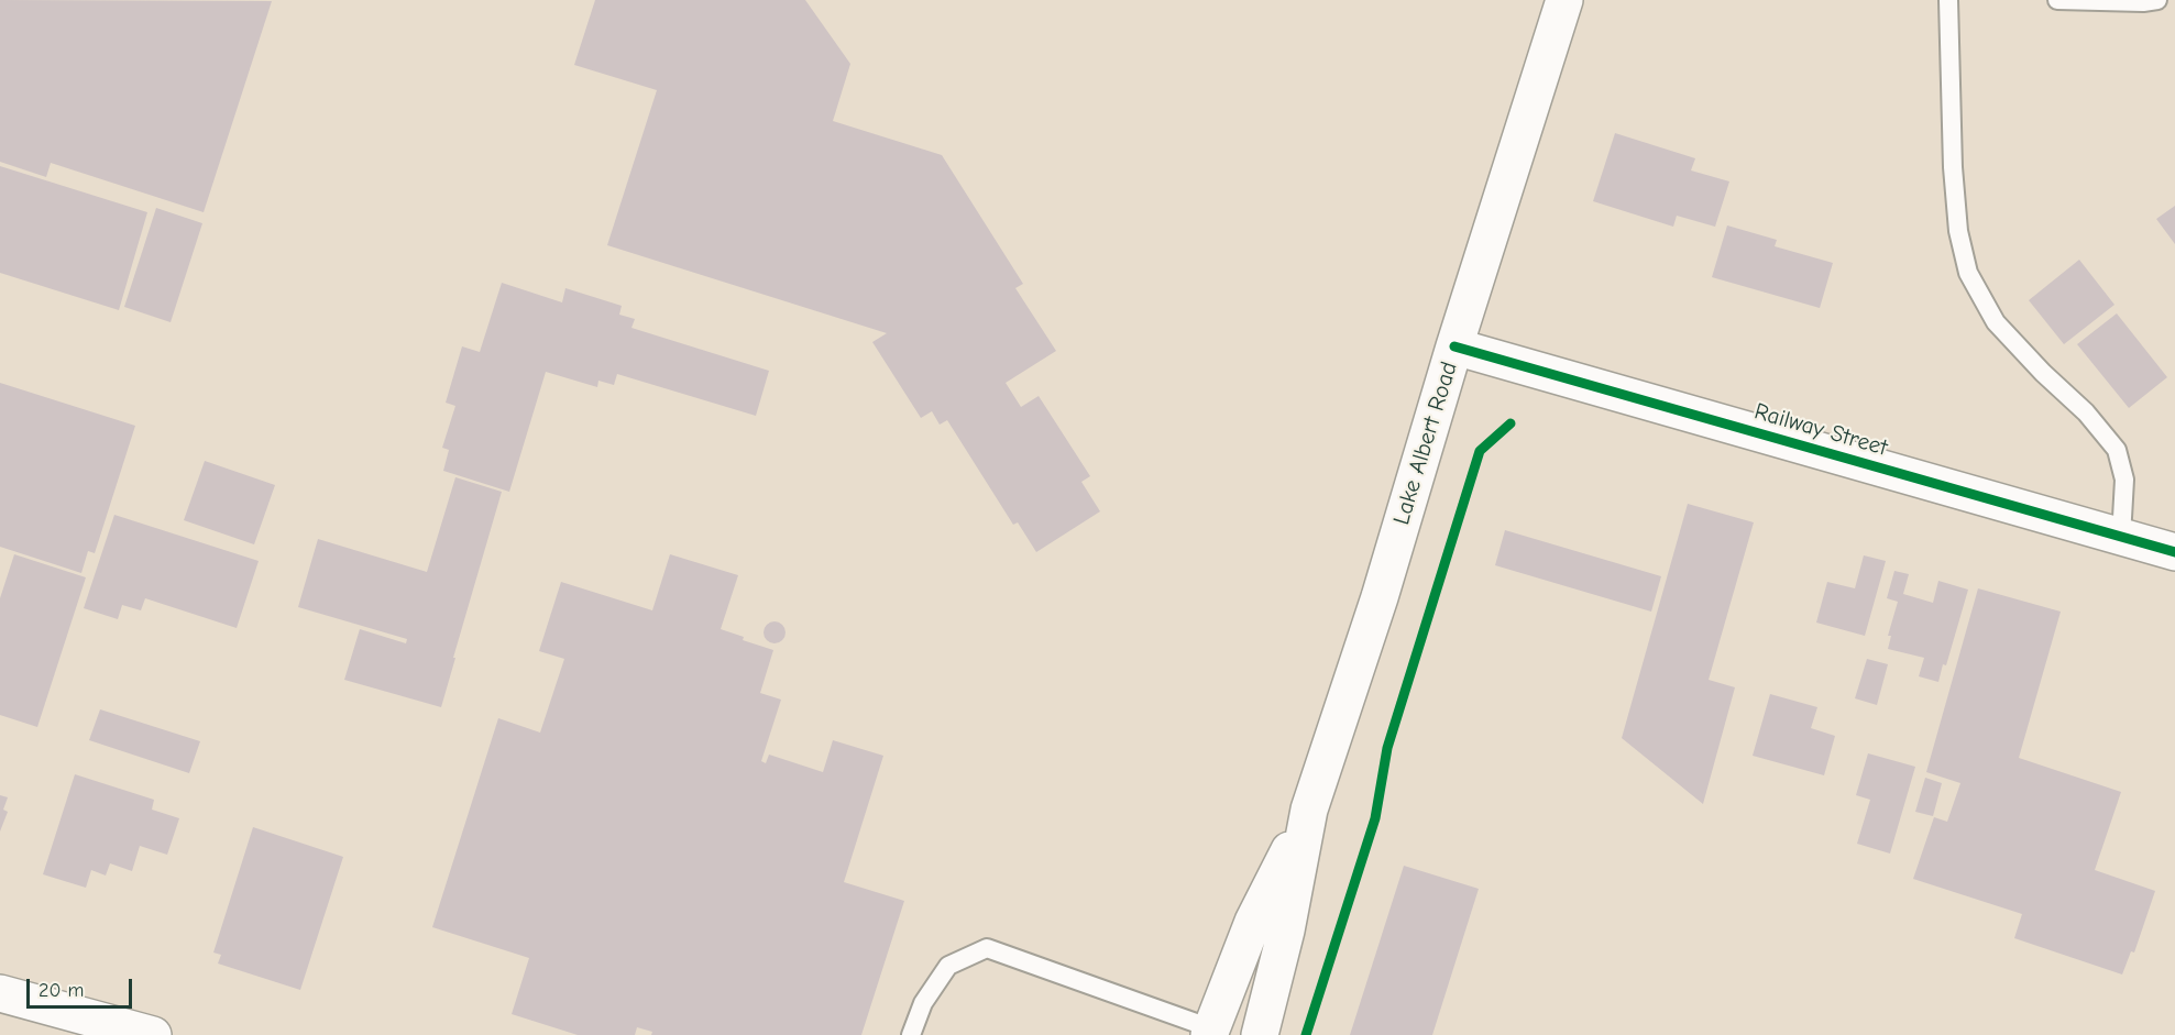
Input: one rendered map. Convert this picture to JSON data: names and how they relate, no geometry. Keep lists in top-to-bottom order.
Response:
{
  "streets": {
    "main road": ["Railway Street", "Lake Albert Road"]
  },
  "crossings": [
    ["Railway Street", "Lake Albert Road"]
  ],
  "scale_bar": "20 m"
}
